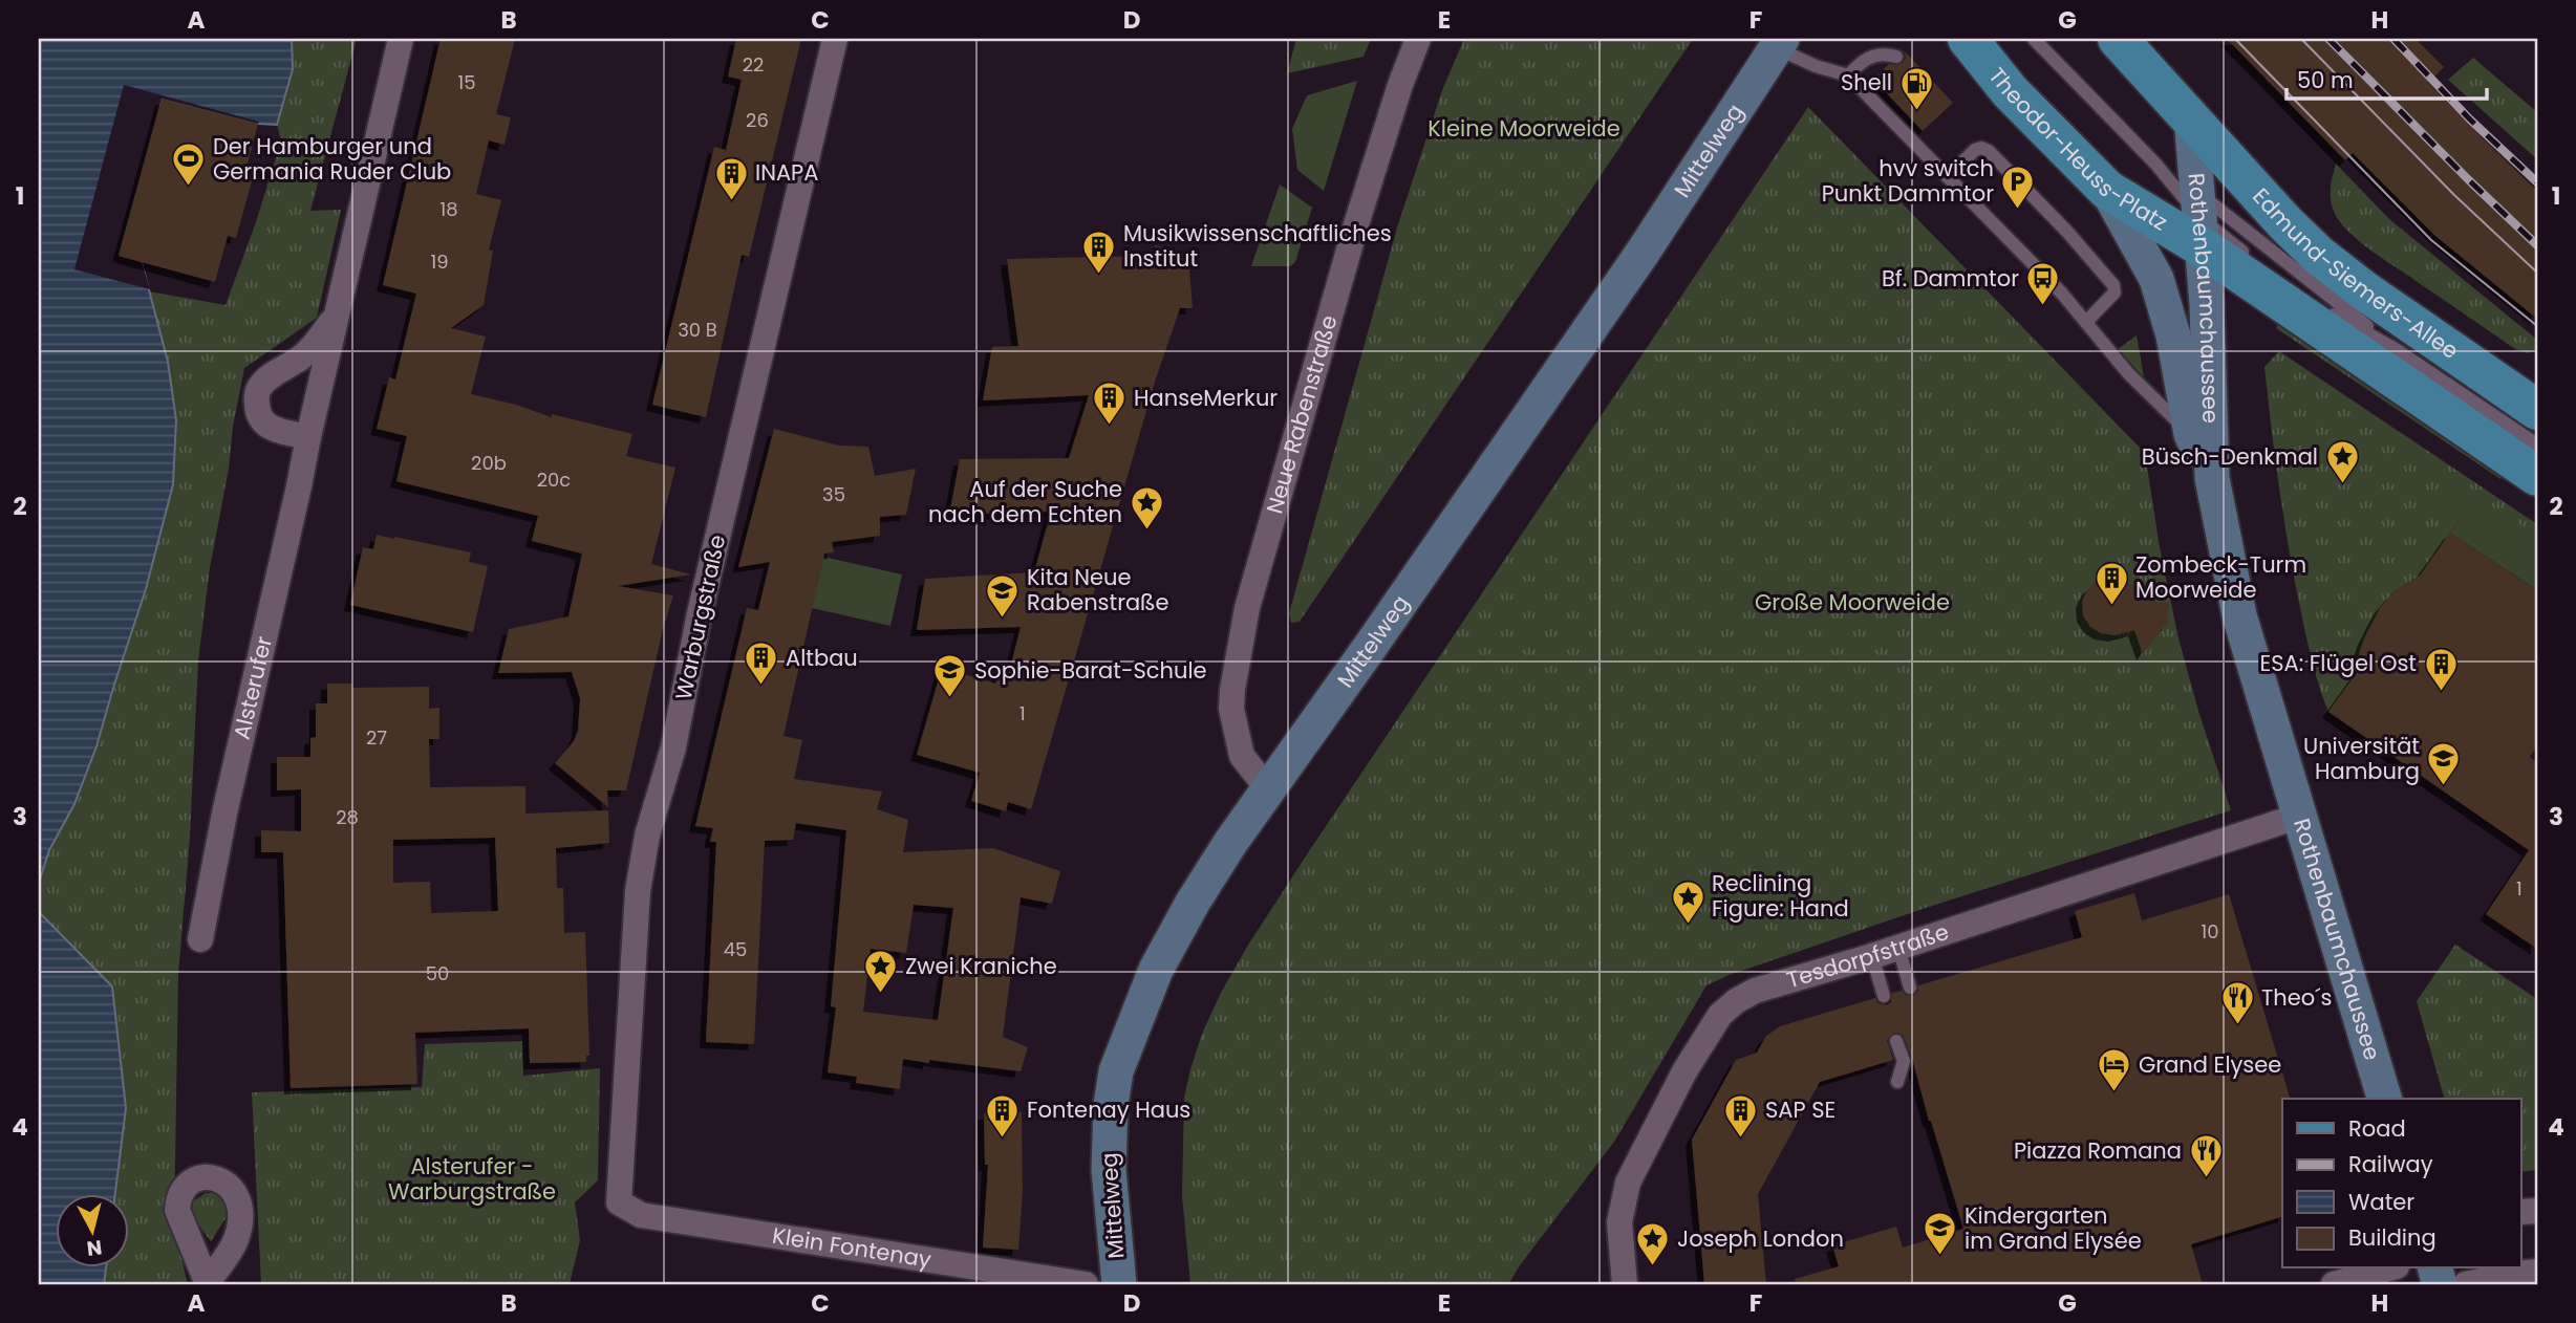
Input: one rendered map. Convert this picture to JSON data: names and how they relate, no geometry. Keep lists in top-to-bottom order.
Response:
{
  "streets": {
    "main road": ["Theodor-Heuss-Platz", "Edmund-Siemers-Allee"],
    "street": [
      "Mittelweg",
      "Rothenbaumchaussee",
      "Neue Rabenstraße",
      "Warburgstraße",
      "Alsterufer",
      "Tesdorpfstraße",
      "Klein Fontenay"
    ]
  },
  "crossings": [
    ["Theodor-Heuss-Platz", "Edmund-Siemers-Allee"],
    ["Theodor-Heuss-Platz", "Rothenbaumchaussee"],
    ["Mittelweg", "Neue Rabenstraße"],
    ["Edmund-Siemers-Allee", "Rothenbaumchaussee"],
    ["Rothenbaumchaussee", "Tesdorpfstraße"],
    ["Warburgstraße", "Klein Fontenay"]
  ],
  "parks": ["Kleine Moorweide", "Große Moorweide", "Alsterufer - Warburgstraße"],
  "places": {
    "fuel station": ["Shell"],
    "sports": ["Der Hamburger und Germania Ruder Club"],
    "building": [
      "INAPA",
      "Musikwissenschaftliches Institut",
      "HanseMerkur",
      "Zombeck-Turm Moorweide",
      "Altbau",
      "ESA: Flügel Ost",
      "Fontenay Haus",
      "SAP SE"
    ],
    "parking": ["hvv switch Punkt Dammtor"],
    "bus stop": ["Bf. Dammtor"],
    "place": [
      "Büsch-Denkmal",
      "Auf der Suche nach dem Echten",
      "Reclining Figure: Hand",
      "Zwei Kraniche",
      "Joseph London"
    ],
    "school or university": [
      "Kita Neue Rabenstraße",
      "Sophie-Barat-Schule",
      "Universität Hamburg",
      "Kindergarten im Grand Elysée"
    ],
    "restaurant": ["Theo´s", "Piazza Romana"],
    "hotel": ["Grand Elysee"]
  },
  "house_numbers": [
    "22",
    "15",
    "26",
    "18",
    "19",
    "30 B",
    "20b",
    "20c",
    "35",
    "1",
    "27",
    "28",
    "1",
    "10",
    "45",
    "50"
  ],
  "legend": [
    "Road",
    "Railway",
    "Water",
    "Building"
  ],
  "scale_bar": "50 m",
  "north": "bottom",
  "grid": {
    "columns": [
      "A",
      "B",
      "C",
      "D",
      "E",
      "F",
      "G",
      "H"
    ],
    "rows": [
      "1",
      "2",
      "3",
      "4"
    ]
  }
}
